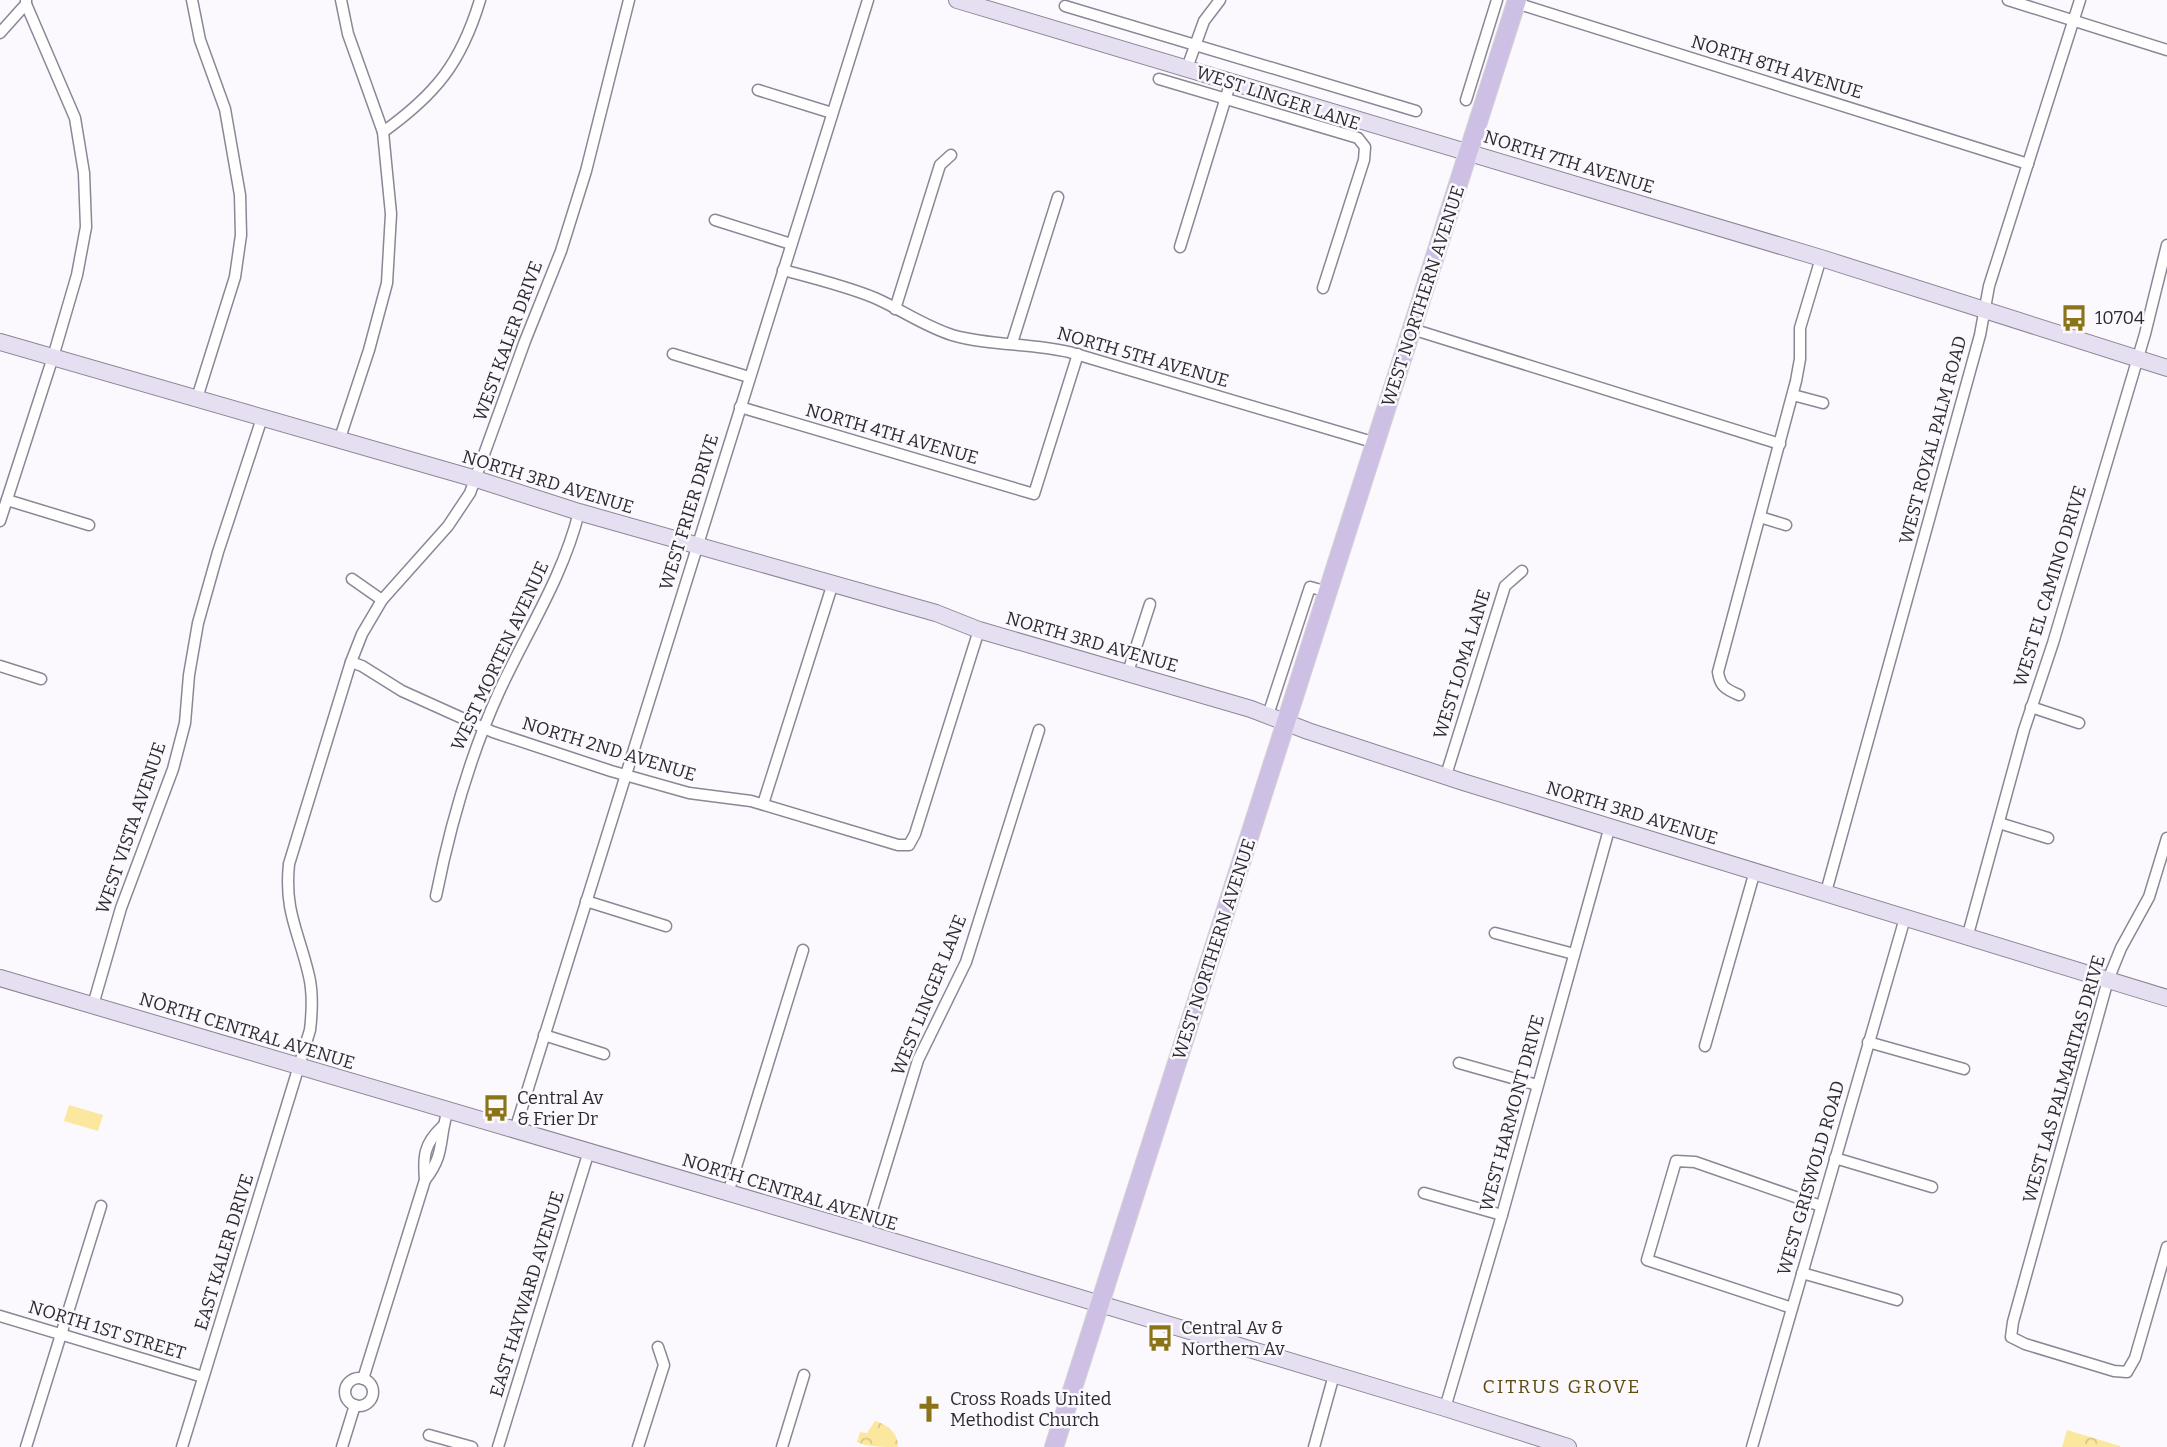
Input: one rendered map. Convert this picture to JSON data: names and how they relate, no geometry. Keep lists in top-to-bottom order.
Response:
{
  "streets": {
    "main road": [
      "NORTH 7TH AVENUE",
      "WEST NORTHERN AVENUE",
      "NORTH 3RD AVENUE",
      "NORTH CENTRAL AVENUE"
    ],
    "street": [
      "NORTH 8TH AVENUE",
      "WEST LINGER LANE",
      "WEST KALER DRIVE",
      "NORTH 5TH AVENUE",
      "NORTH 4TH AVENUE",
      "WEST ROYAL PALM ROAD",
      "WEST FRIER DRIVE",
      "WEST EL CAMINO DRIVE",
      "WEST MORTEN AVENUE",
      "WEST LOMA LANE",
      "NORTH 2ND AVENUE",
      "WEST VISTA AVENUE",
      "WEST LAS PALMARITAS DRIVE",
      "WEST HARMONT DRIVE",
      "WEST GRISWOLD ROAD",
      "EAST KALER DRIVE",
      "EAST HAYWARD AVENUE",
      "NORTH 1ST STREET"
    ]
  },
  "crossings": [
    ["NORTH 8TH AVENUE", "WEST NORTHERN AVENUE"],
    ["NORTH 8TH AVENUE", "WEST ROYAL PALM ROAD"],
    ["WEST LINGER LANE", "NORTH CENTRAL AVENUE"],
    ["NORTH 7TH AVENUE", "WEST NORTHERN AVENUE"],
    ["NORTH 7TH AVENUE", "WEST ROYAL PALM ROAD"],
    ["NORTH 7TH AVENUE", "WEST EL CAMINO DRIVE"],
    ["WEST NORTHERN AVENUE", "NORTH 5TH AVENUE"],
    ["WEST NORTHERN AVENUE", "NORTH 3RD AVENUE"],
    ["WEST NORTHERN AVENUE", "NORTH CENTRAL AVENUE"],
    ["WEST KALER DRIVE", "NORTH 3RD AVENUE"],
    ["WEST KALER DRIVE", "NORTH 2ND AVENUE"],
    ["WEST KALER DRIVE", "NORTH CENTRAL AVENUE"],
    ["WEST KALER DRIVE", "EAST KALER DRIVE"],
    ["NORTH 5TH AVENUE", "NORTH 4TH AVENUE"],
    ["NORTH 5TH AVENUE", "WEST FRIER DRIVE"],
    ["NORTH 4TH AVENUE", "WEST FRIER DRIVE"],
    ["WEST ROYAL PALM ROAD", "NORTH 3RD AVENUE"],
    ["NORTH 3RD AVENUE", "WEST FRIER DRIVE"],
    ["NORTH 3RD AVENUE", "WEST EL CAMINO DRIVE"],
    ["NORTH 3RD AVENUE", "WEST MORTEN AVENUE"],
    ["NORTH 3RD AVENUE", "WEST LOMA LANE"],
    ["NORTH 3RD AVENUE", "NORTH 2ND AVENUE"],
    ["NORTH 3RD AVENUE", "WEST VISTA AVENUE"],
    ["NORTH 3RD AVENUE", "WEST LAS PALMARITAS DRIVE"],
    ["NORTH 3RD AVENUE", "WEST HARMONT DRIVE"],
    ["NORTH 3RD AVENUE", "WEST GRISWOLD ROAD"],
    ["WEST FRIER DRIVE", "NORTH 2ND AVENUE"],
    ["WEST FRIER DRIVE", "NORTH CENTRAL AVENUE"],
    ["WEST MORTEN AVENUE", "NORTH 2ND AVENUE"],
    ["WEST VISTA AVENUE", "NORTH CENTRAL AVENUE"],
    ["NORTH CENTRAL AVENUE", "WEST HARMONT DRIVE"],
    ["NORTH CENTRAL AVENUE", "EAST KALER DRIVE"],
    ["NORTH CENTRAL AVENUE", "EAST HAYWARD AVENUE"],
    ["EAST KALER DRIVE", "NORTH 1ST STREET"]
  ],
  "districts": ["CITRUS GROVE"],
  "places": {
    "bus stop": ["10704", "Central Av & Frier Dr", "Central Av & Northern Av"],
    "church": ["Cross Roads United Methodist Church"]
  }
}
